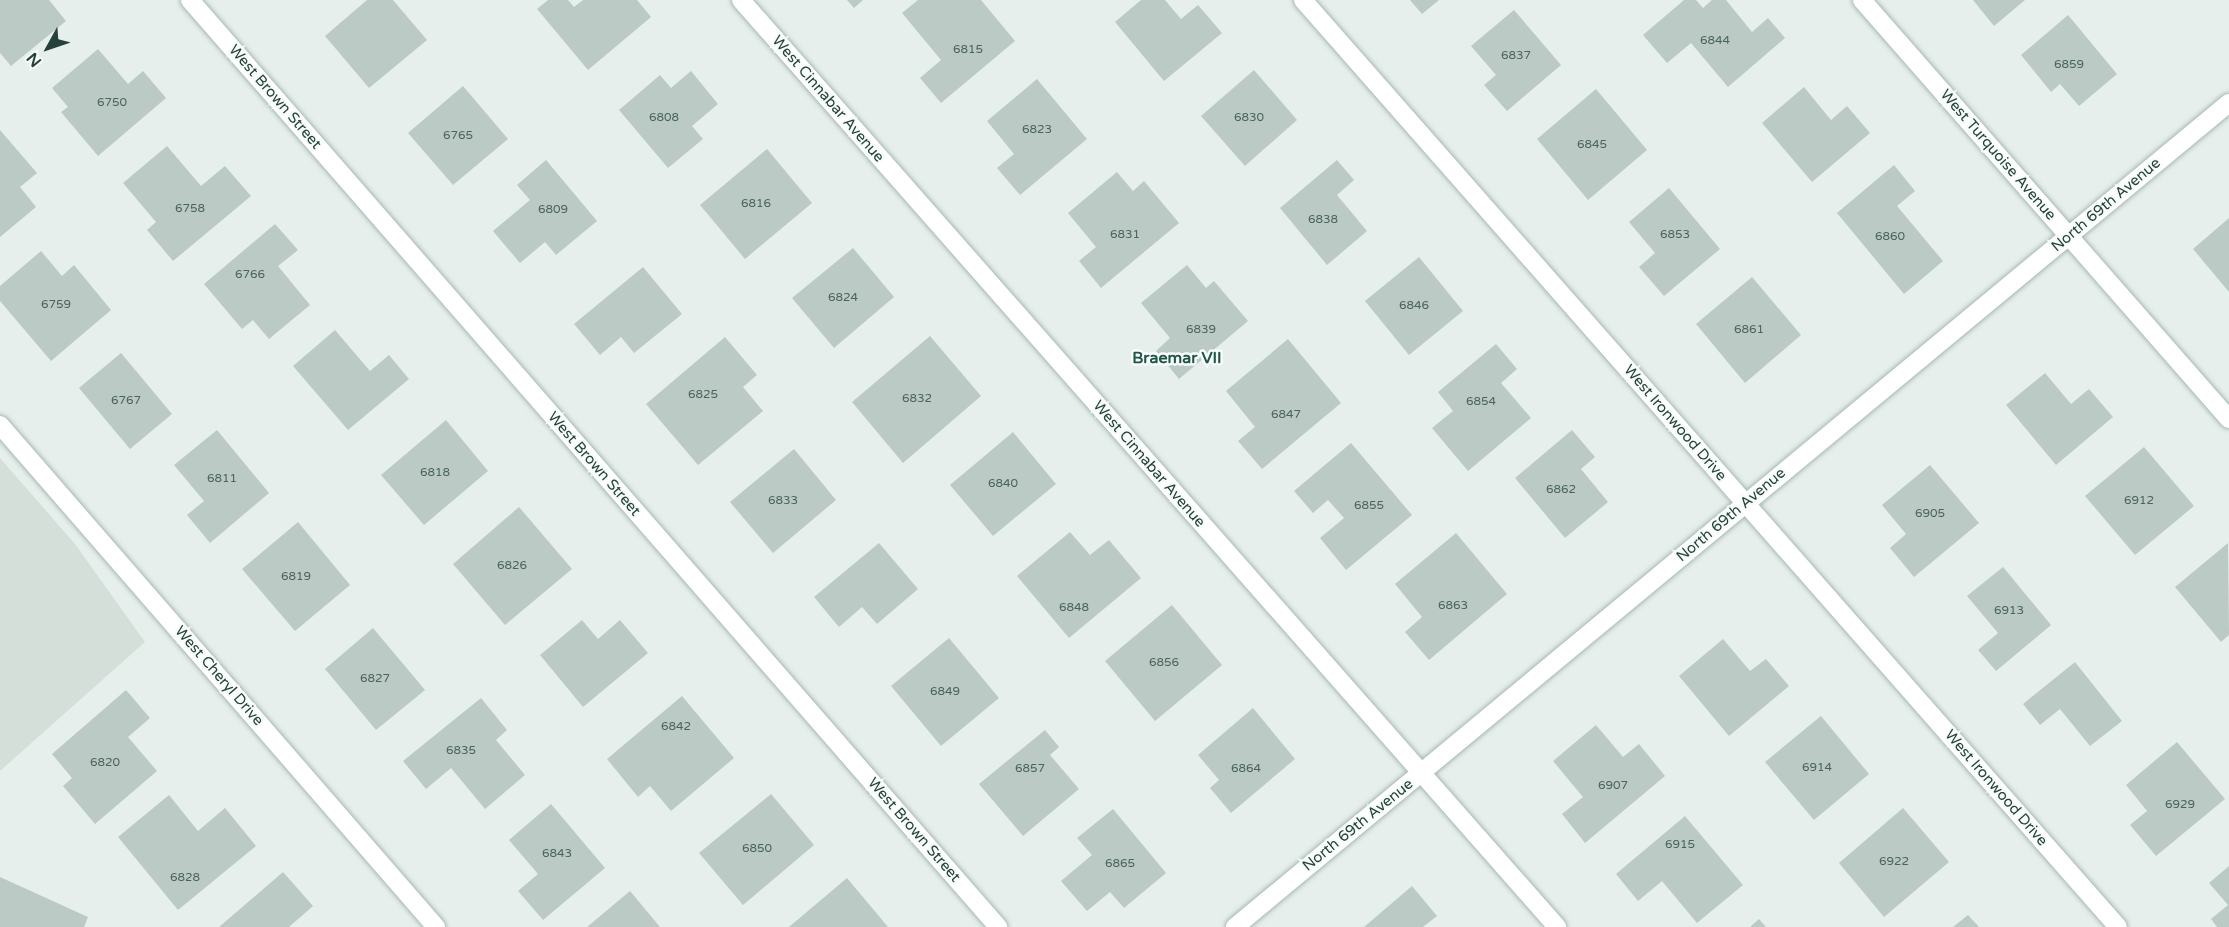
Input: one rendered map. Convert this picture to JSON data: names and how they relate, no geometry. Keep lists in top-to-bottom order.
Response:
{
  "streets": {
    "street": [
      "West Brown Street",
      "West Cinnabar Avenue",
      "West Turquoise Avenue",
      "North 69th Avenue",
      "West Ironwood Drive",
      "West Cheryl Drive"
    ]
  },
  "crossings": [
    ["West Cinnabar Avenue", "North 69th Avenue"],
    ["West Turquoise Avenue", "North 69th Avenue"],
    ["North 69th Avenue", "West Ironwood Drive"]
  ],
  "districts": ["Braemar VII"],
  "house_numbers": [
    "6844",
    "6815",
    "6837",
    "6859",
    "6750",
    "6808",
    "6830",
    "6823",
    "6765",
    "6845",
    "6816",
    "6758",
    "6809",
    "6838",
    "6831",
    "6853",
    "6860",
    "6766",
    "6824",
    "6759",
    "6846",
    "6839",
    "6861",
    "6825",
    "6832",
    "6767",
    "6854",
    "6847",
    "6818",
    "6811",
    "6840",
    "6862",
    "6833",
    "6912",
    "6855",
    "6905",
    "6826",
    "6819",
    "6863",
    "6848",
    "6913",
    "6856",
    "6827",
    "6849",
    "6842",
    "6835",
    "6820",
    "6914",
    "6857",
    "6864",
    "6907",
    "6929",
    "6915",
    "6850",
    "6843",
    "6922",
    "6865",
    "6828"
  ],
  "north": "bottom left"
}
